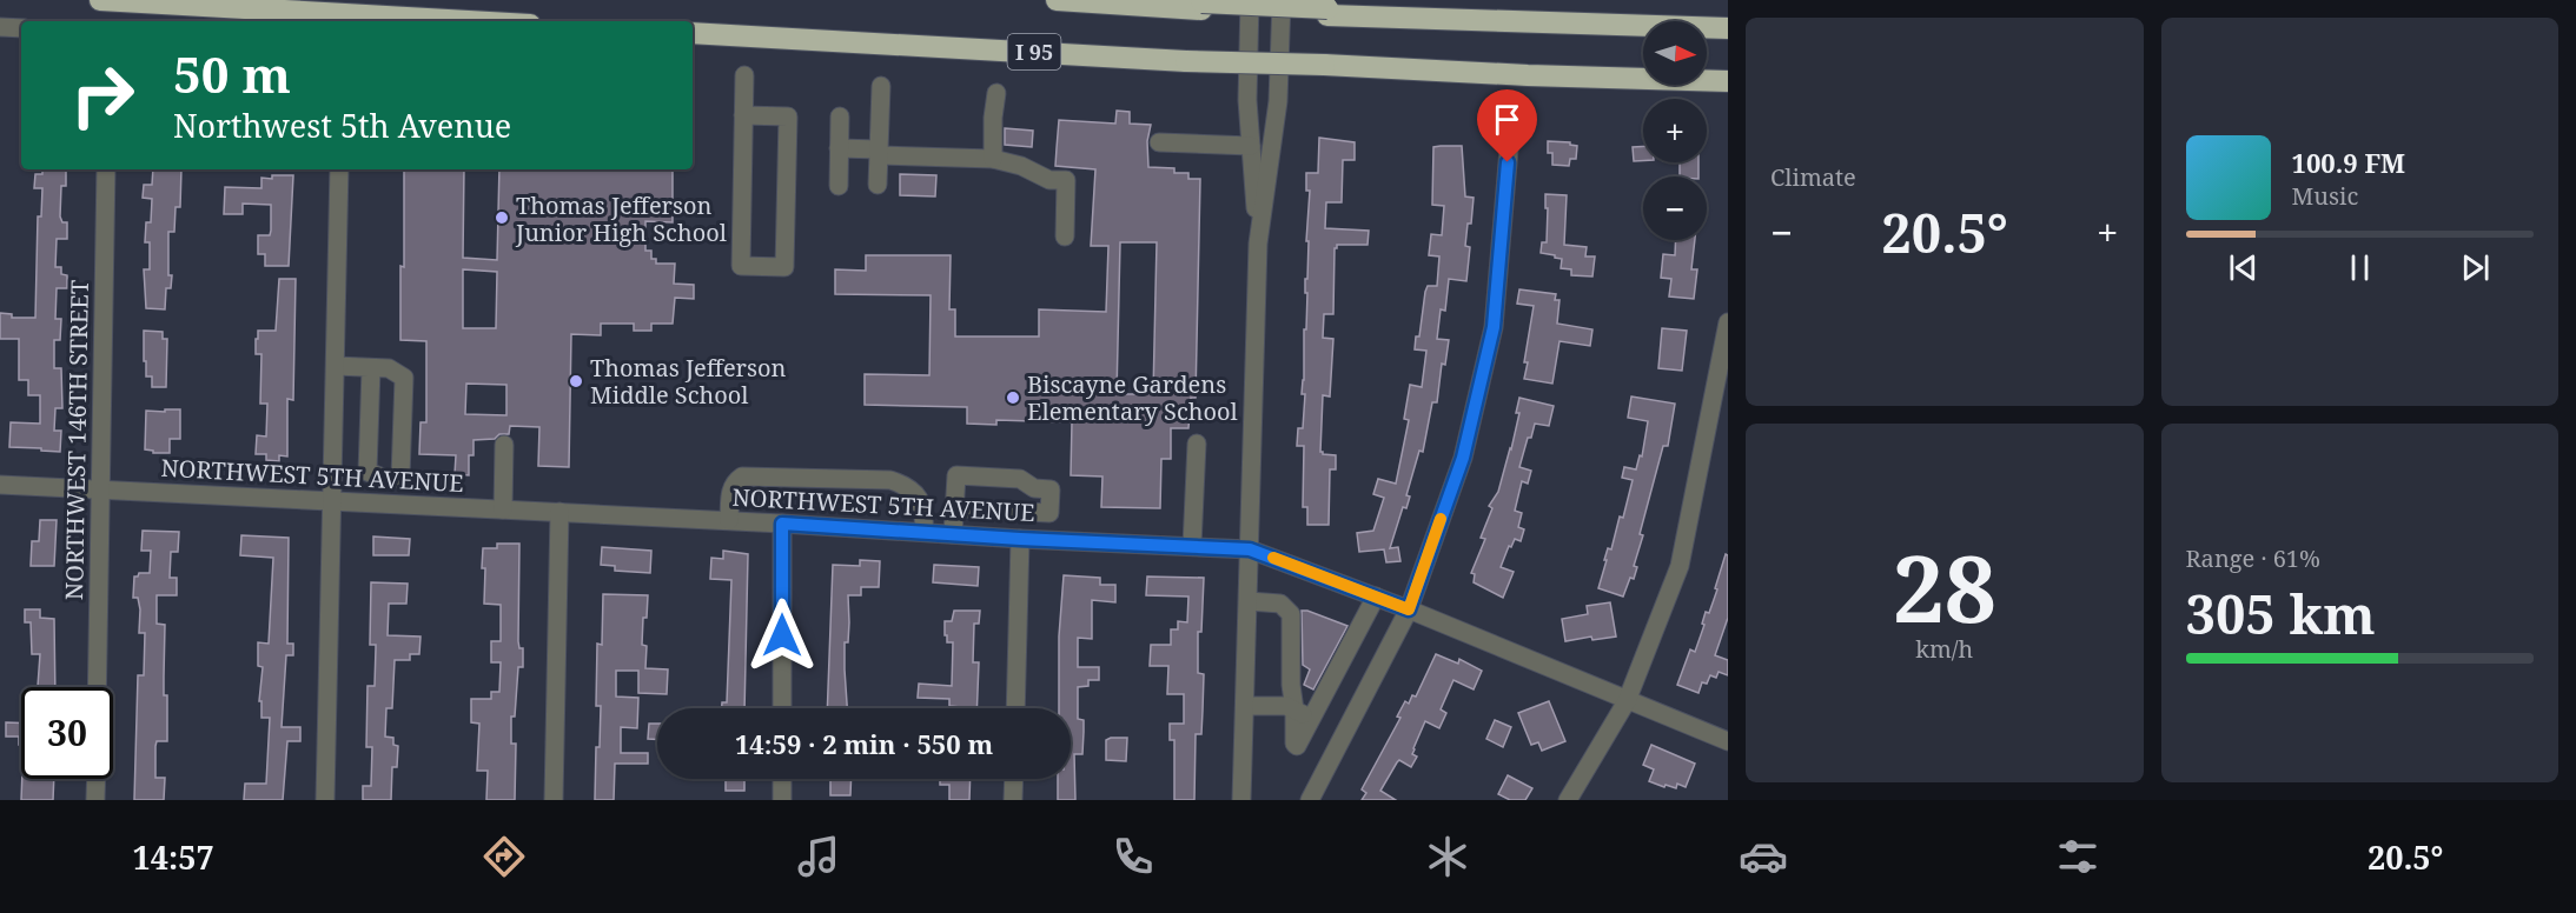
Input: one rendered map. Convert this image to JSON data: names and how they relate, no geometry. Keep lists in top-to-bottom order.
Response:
{
  "streets": {
    "highway": ["I 95"],
    "street": ["NORTHWEST 146TH STREET", "NORTHWEST 5TH AVENUE"]
  },
  "crossings": [
    ["NORTHWEST 146TH STREET", "NORTHWEST 5TH AVENUE"]
  ],
  "places": ["Thomas Jefferson Junior High School", "Thomas Jefferson Middle School", "Biscayne Gardens Elementary School"],
  "north": "right",
  "page": {
    "tile": [
      "Climate",
      ["28", "km/h"],
      ["Range · 61%", "305 km"]
    ],
    "map_buttons": ["+", "−"],
    "turn": ["50 m", "Northwest 5th Avenue"],
    "song": ["100.9 FM", "Music"],
    "heat": ["−", "20.5°", "+"],
    "limit": "30",
    "trip": "14:59 · 2 min · 550 m",
    "tabs": ["14:57", "20.5°"]
  }
}
